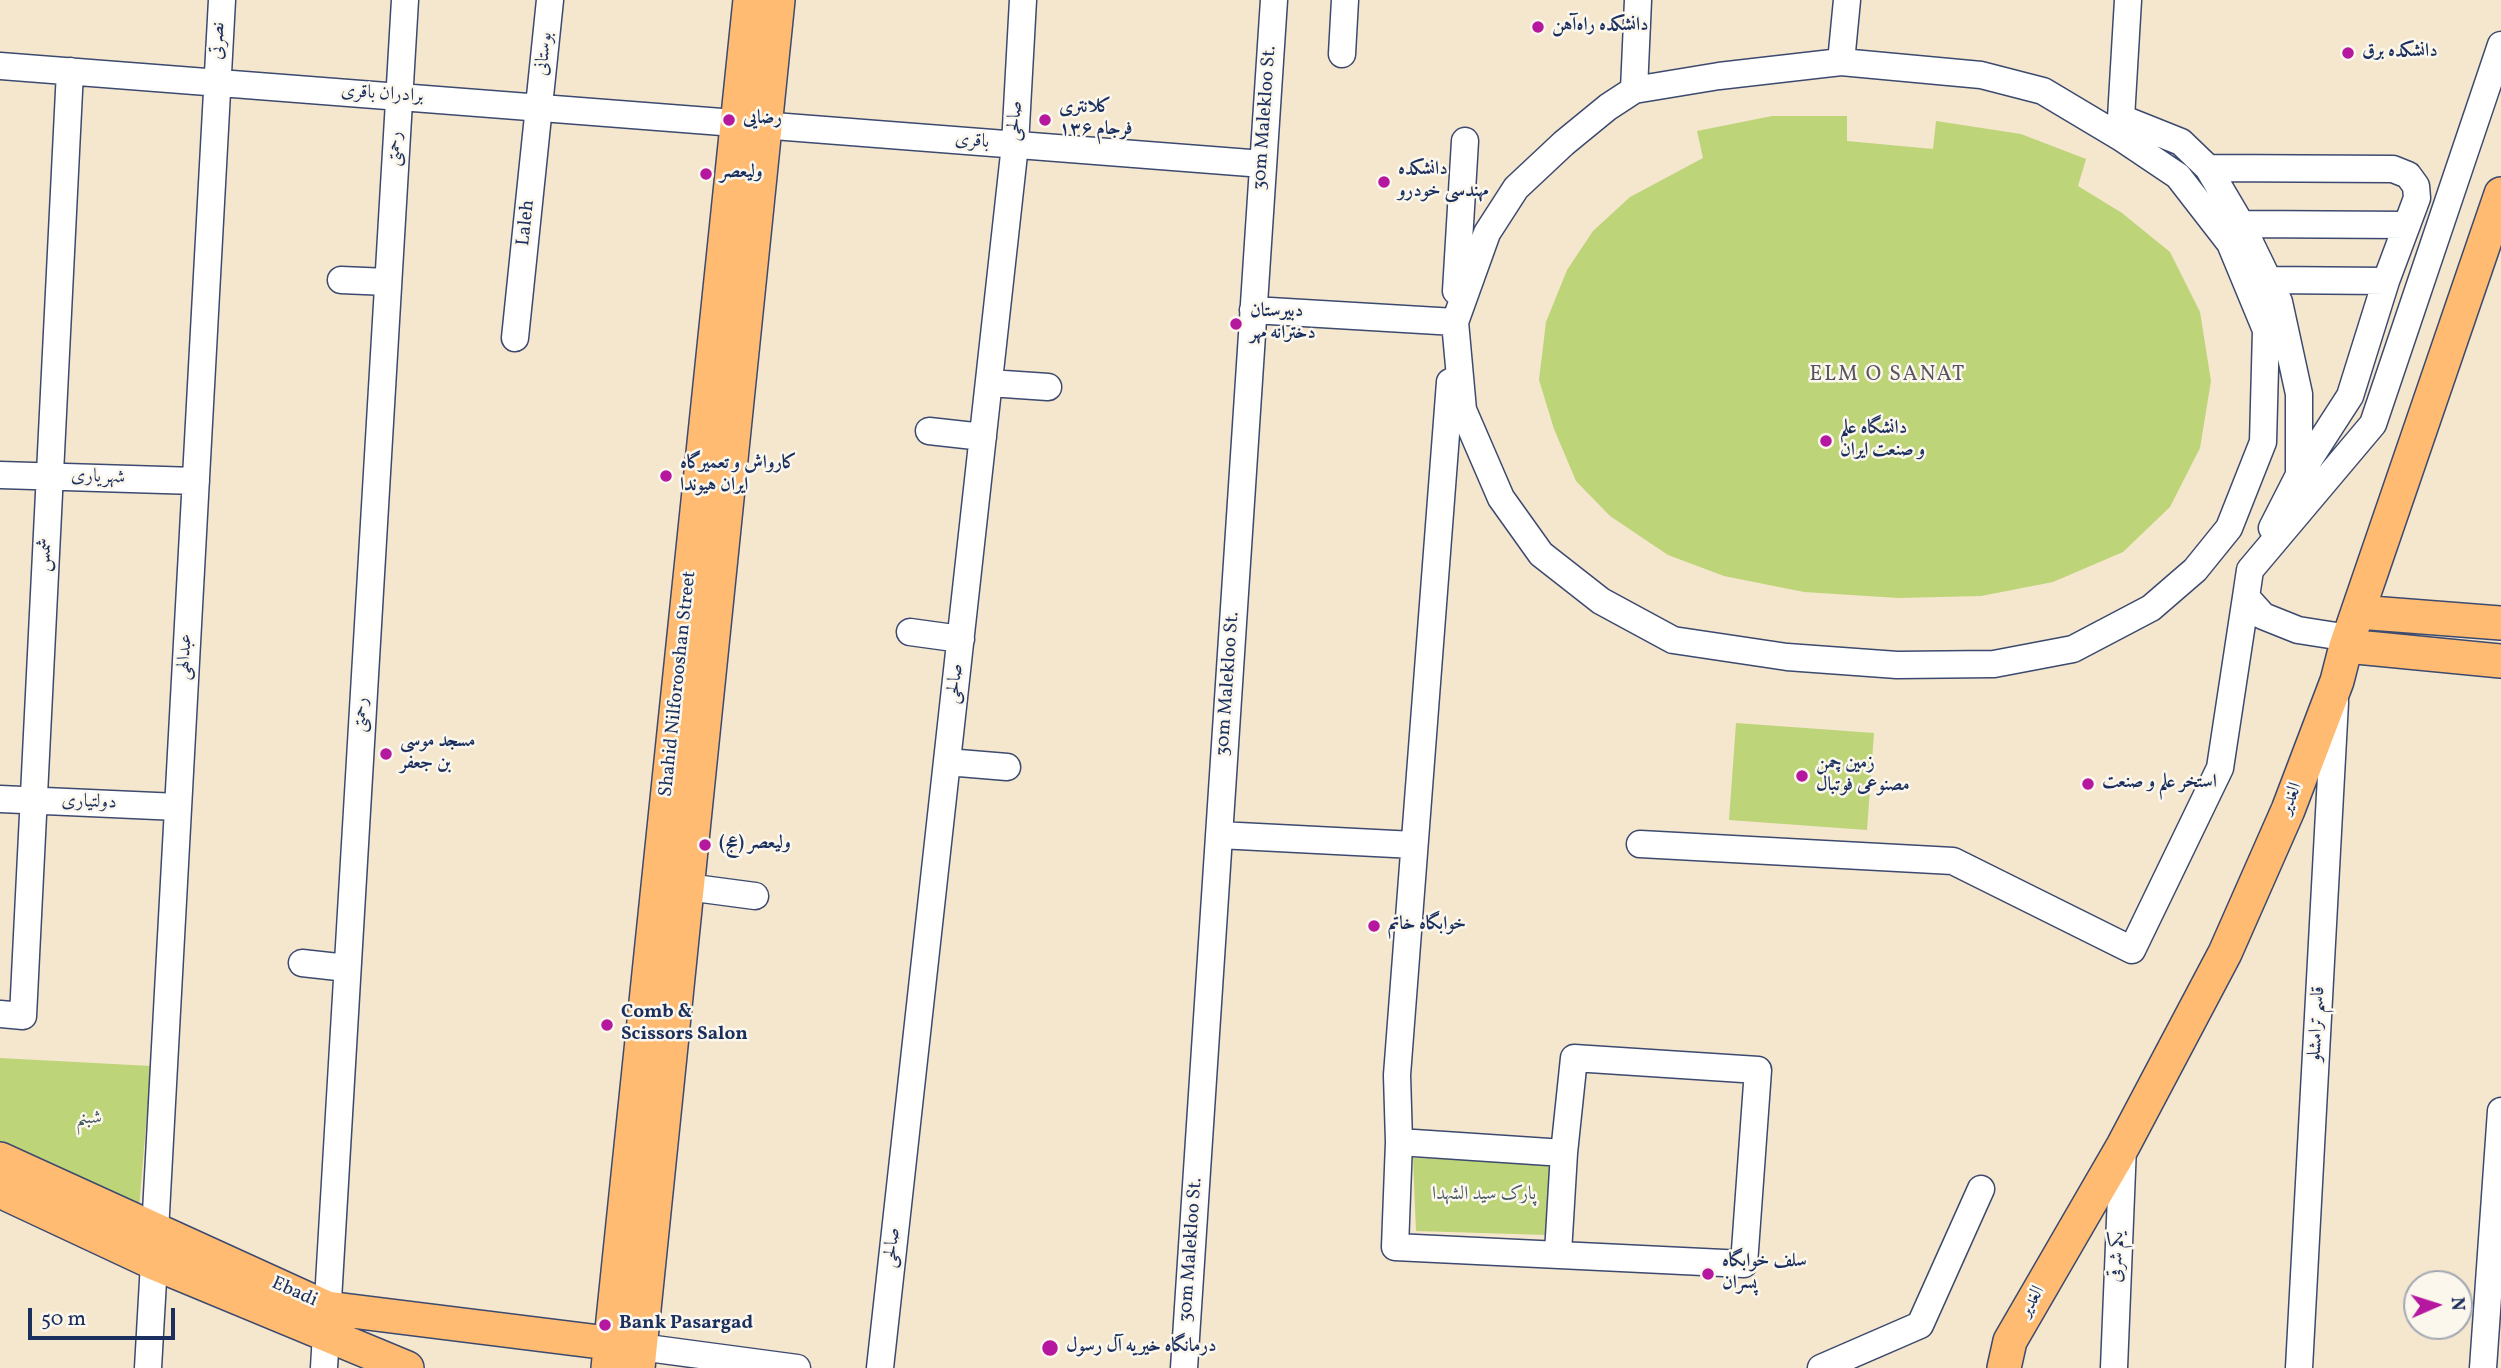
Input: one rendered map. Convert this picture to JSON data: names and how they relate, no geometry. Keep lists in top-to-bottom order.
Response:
{
  "streets": {
    "main road": ["Shahid Nilforooshan Street", "الغدیر", "Ebadi"],
    "street": [
      "نصرتی",
      "بوستانی",
      "برادران باقری",
      "30m Malekloo St.",
      "صالحی",
      "باقری",
      "رحمتی",
      "Laleh",
      "شهریاری",
      "شمس",
      "عبدالهی",
      "دولتیاری",
      "قاسم ترامشلو",
      "یکم شرقی"
    ]
  },
  "crossings": [
    ["نصرتی", "برادران باقری"],
    ["نصرتی", "عبدالهی"],
    ["بوستانی", "برادران باقری"],
    ["بوستانی", "Laleh"],
    ["برادران باقری", "باقری"],
    ["برادران باقری", "رحمتی"],
    ["برادران باقری", "Laleh"],
    ["برادران باقری", "شمس"],
    ["برادران باقری", "عبدالهی"],
    ["برادران باقری", "Shahid Nilforooshan Street"],
    ["30m Malekloo St.", "باقری"],
    ["صالحی", "باقری"],
    ["باقری", "Shahid Nilforooshan Street"],
    ["رحمتی", "Ebadi"],
    ["شهریاری", "شمس"],
    ["شهریاری", "عبدالهی"],
    ["شمس", "دولتیاری"],
    ["عبدالهی", "دولتیاری"],
    ["عبدالهی", "Ebadi"],
    ["Shahid Nilforooshan Street", "Ebadi"],
    ["الغدیر", "قاسم ترامشلو"],
    ["الغدیر", "یکم شرقی"]
  ],
  "districts": ["ELM O SANAT"],
  "parks": ["شبنم", "پارک سید الشهدا"],
  "places": [
    "دانشکده راه‌آهن",
    "دانشکده برق",
    "رضایی",
    "کلانتری ۱۳۶ فرجام",
    "ولیعصر",
    "دانشکده مهندسی خودرو",
    "دبیرستان دخترانه مهر",
    "دانشگاه علم و صنعت ایران",
    "کارواش و تعمیرگاه ایران هیوندا",
    "مسجد موسی بن جعفر",
    "زمین چمن مصنوعی فوتبال",
    "استخر علم و صنعت",
    "ولیعصر (عج)",
    "خوابگاه خاتم",
    "Comb & Scissors Salon",
    "سلف خوابگاه پسران",
    "Bank Pasargad",
    "درمانگاه خیریه آل رسول"
  ],
  "scale_bar": "50 m",
  "north": "right"
}
